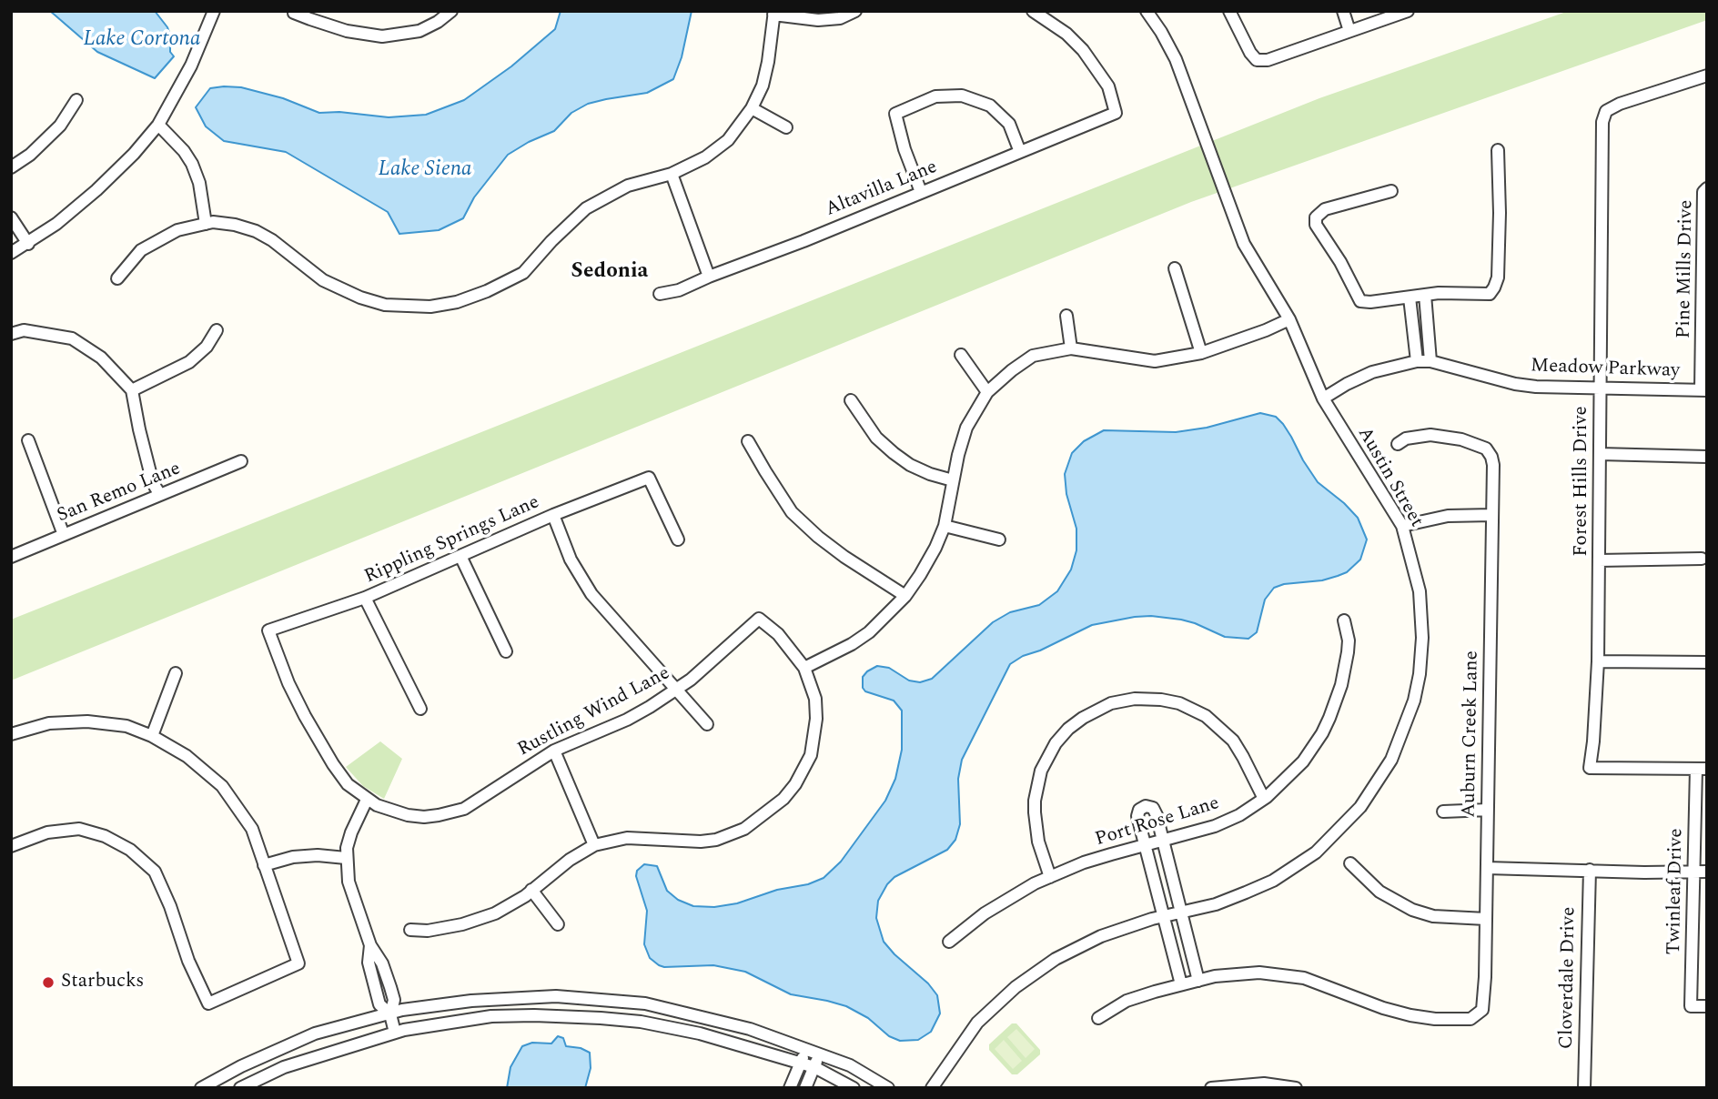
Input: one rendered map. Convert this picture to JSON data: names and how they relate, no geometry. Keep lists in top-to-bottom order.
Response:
{
  "streets": {
    "street": [
      "Altavilla Lane",
      "Pine Mills Drive",
      "Meadow Parkway",
      "Austin Street",
      "Forest Hills Drive",
      "San Remo Lane",
      "Rippling Springs Lane",
      "Rustling Wind Lane",
      "Auburn Creek Lane",
      "Port Rose Lane",
      "Twinleaf Drive",
      "Cloverdale Drive"
    ]
  },
  "crossings": [
    ["Pine Mills Drive", "Meadow Parkway"],
    ["Meadow Parkway", "Austin Street"],
    ["Meadow Parkway", "Forest Hills Drive"],
    ["Forest Hills Drive", "Twinleaf Drive"],
    ["Rippling Springs Lane", "Rustling Wind Lane"]
  ],
  "districts": ["Sedonia"],
  "water": ["Lake Cortona", "Lake Siena"],
  "places": ["Starbucks"]
}
